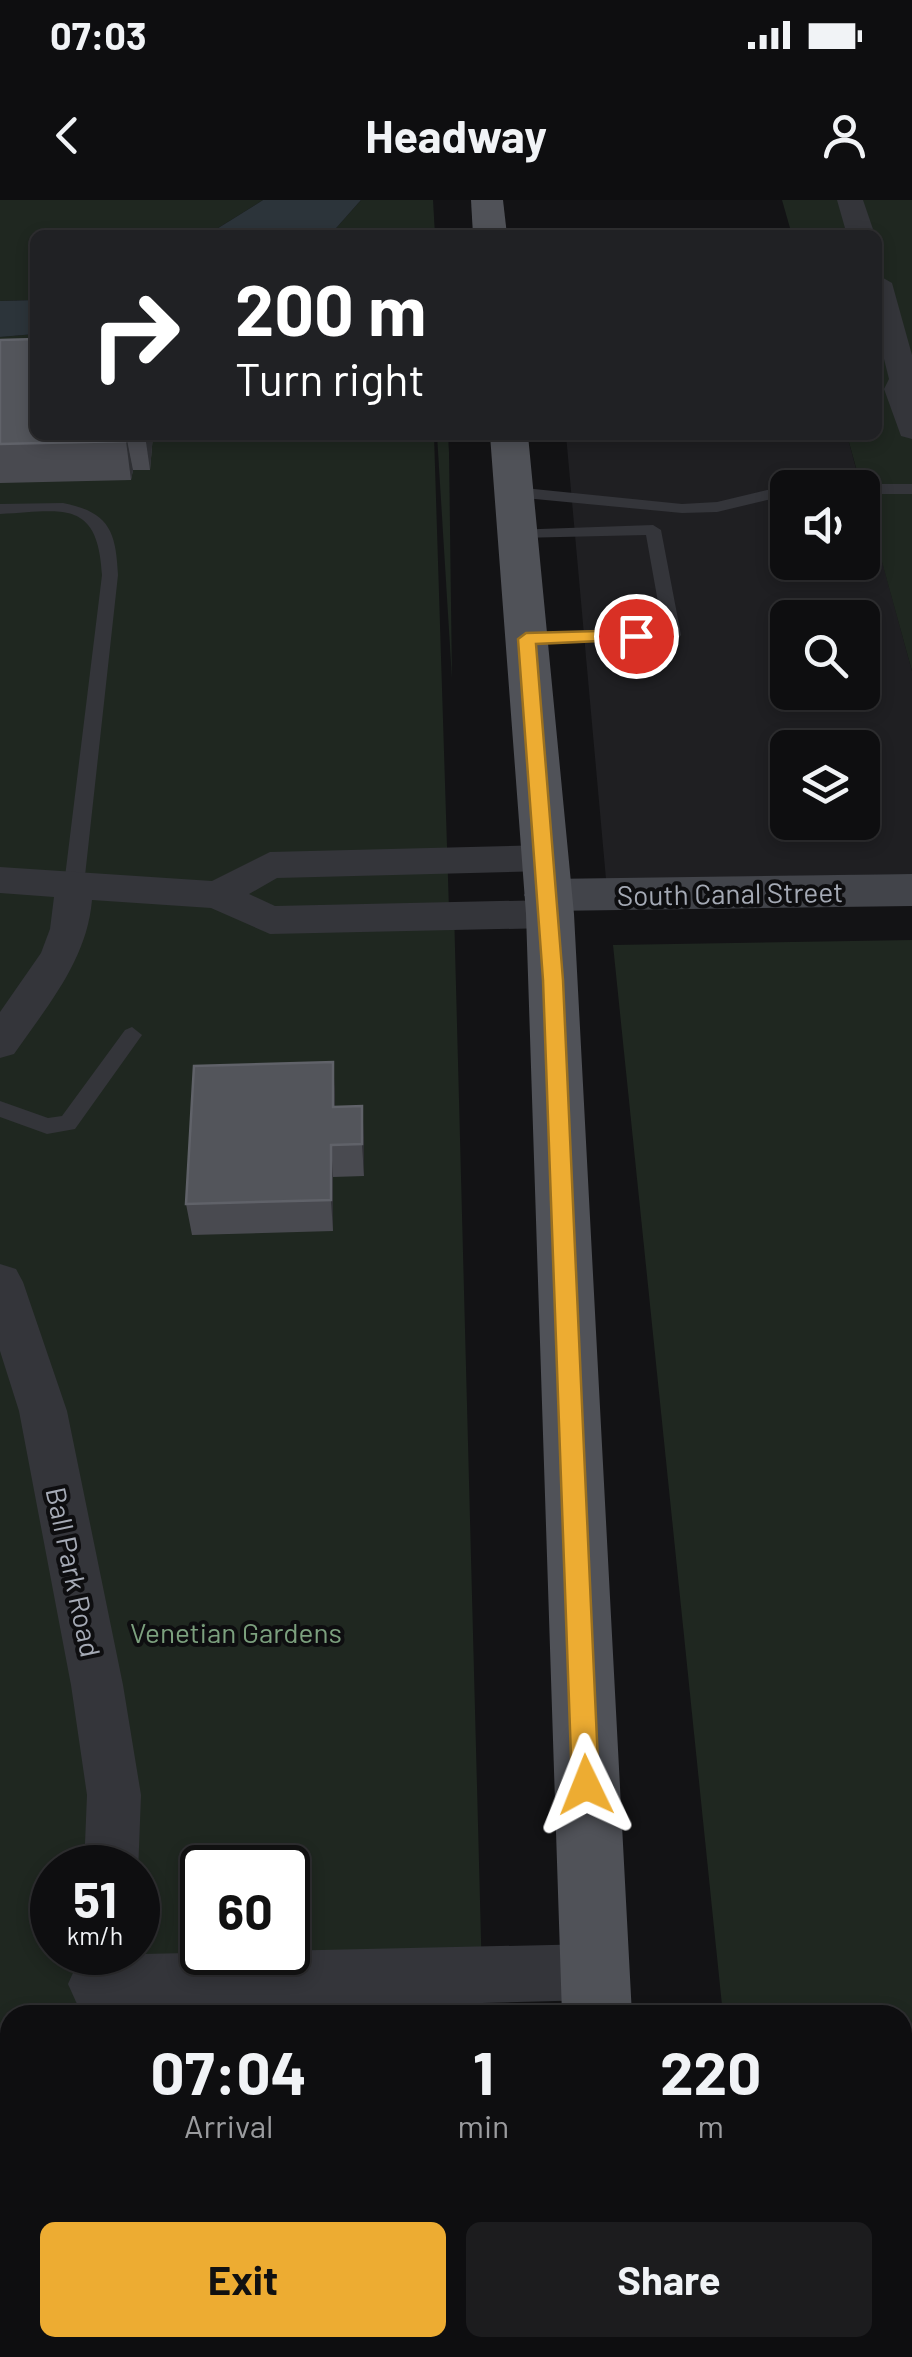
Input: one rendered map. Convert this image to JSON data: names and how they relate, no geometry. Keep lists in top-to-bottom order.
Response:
{
  "streets": {
    "street": ["South Canal Street", "Ball Park Road"]
  },
  "parks": ["Venetian Gardens"],
  "page": {
    "status": "07:03",
    "header": "Headway",
    "turn": ["200 m", "Turn right"],
    "speed": "51 km/h",
    "limit": "60",
    "eta": [
      "07:04",
      "Arrival",
      "1",
      "min",
      "220",
      "m"
    ],
    "buttons": ["Exit", "Share"]
  }
}
